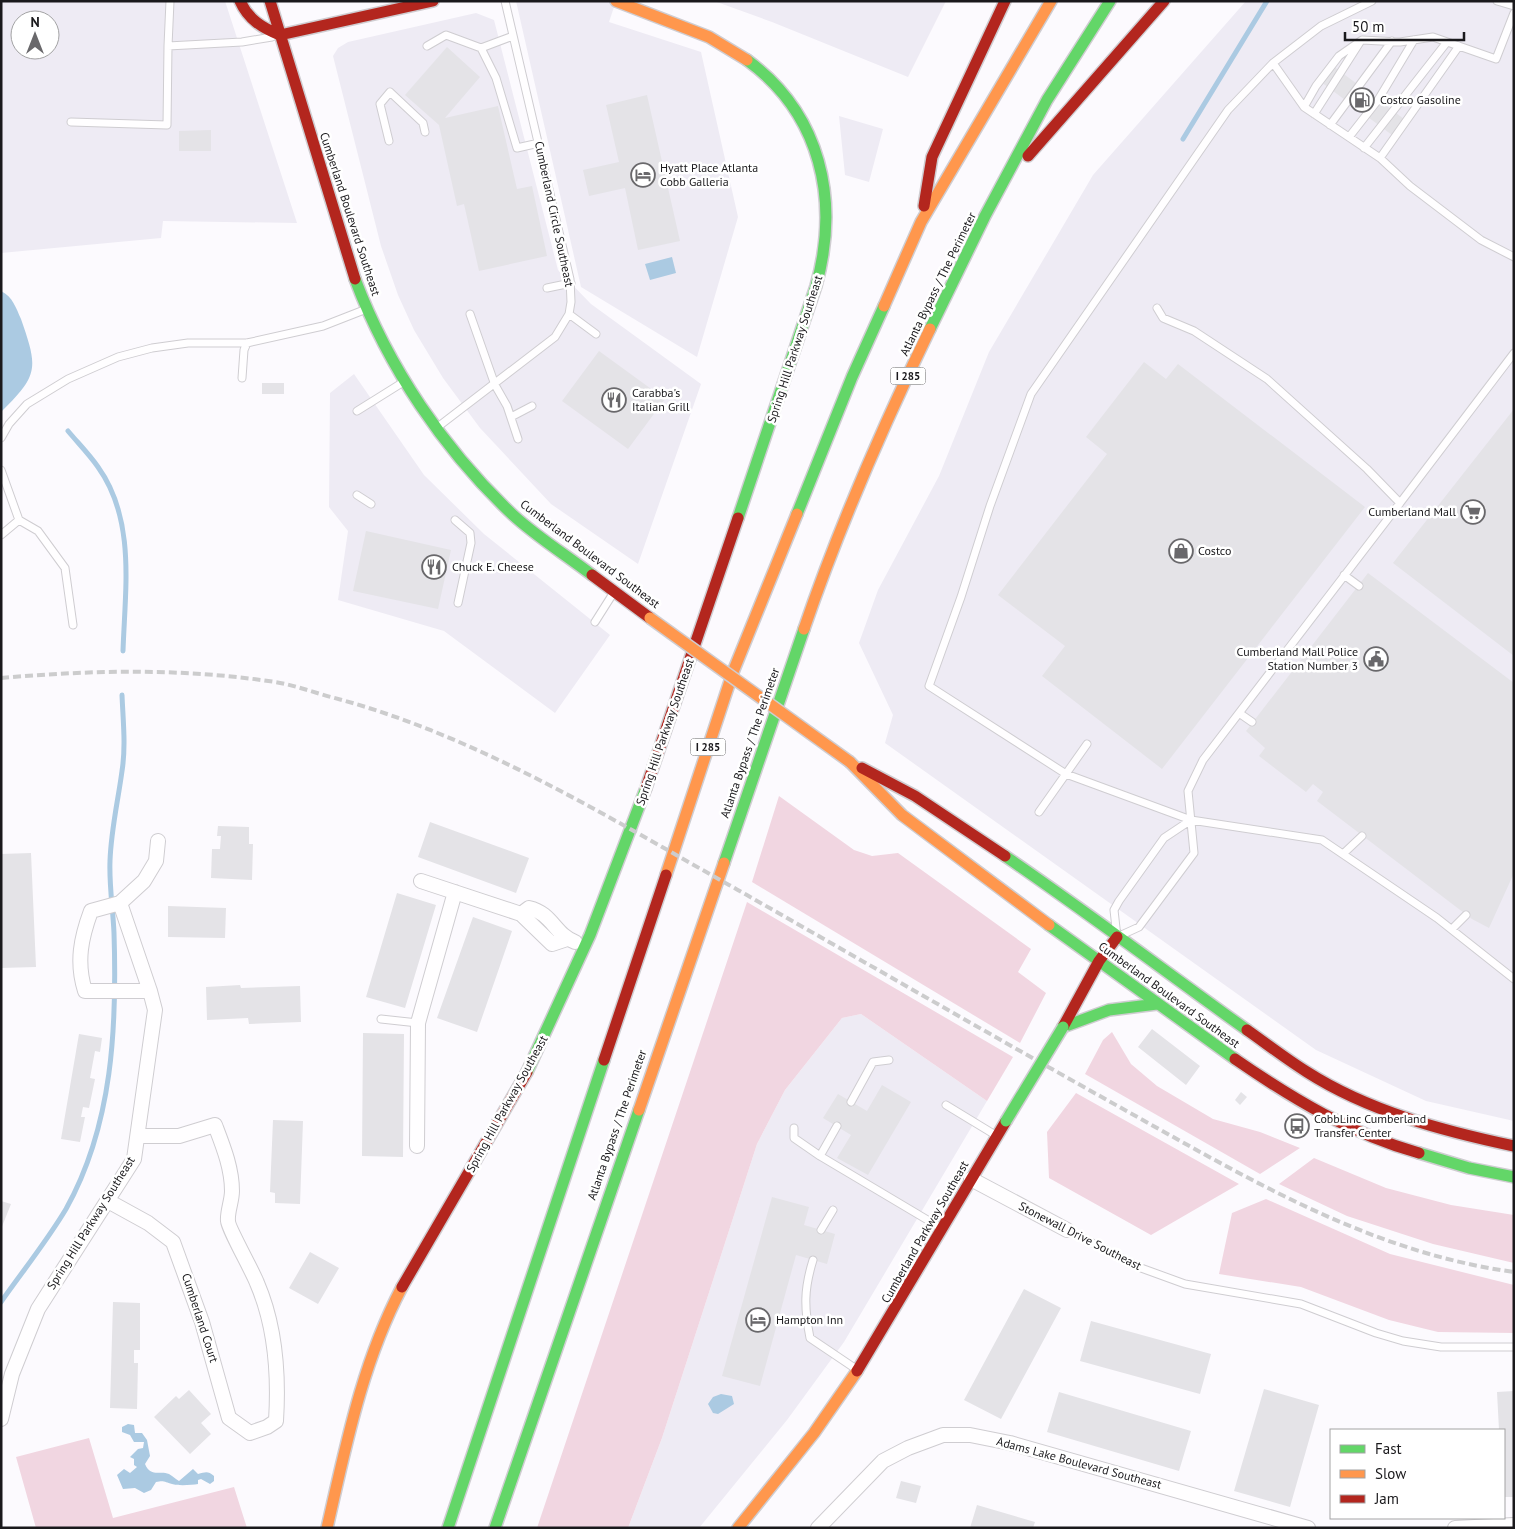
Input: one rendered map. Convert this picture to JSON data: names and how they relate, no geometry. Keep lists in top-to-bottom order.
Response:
{
  "streets": {
    "main road": [
      "Cumberland Boulevard Southeast",
      "Atlanta Bypass / The Perimeter",
      "Spring Hill Parkway Southeast",
      "I 285",
      "Cumberland Parkway Southeast"
    ],
    "street": ["Stonewall Drive Southeast", "Cumberland Court", "Adams Lake Boulevard Southeast"],
    "lane": ["Cumberland Circle Southeast"]
  },
  "crossings": [
    ["Cumberland Boulevard Southeast", "Cumberland Circle Southeast"],
    ["Cumberland Boulevard Southeast", "Cumberland Parkway Southeast"],
    ["Spring Hill Parkway Southeast", "Cumberland Court"],
    ["Cumberland Parkway Southeast", "Stonewall Drive Southeast"]
  ],
  "places": {
    "fuel station": ["Costco Gasoline"],
    "hotel": ["Hyatt Place Atlanta Cobb Galleria", "Hampton Inn"],
    "restaurant": ["Carabba's Italian Grill", "Chuck E. Cheese"],
    "supermarket": ["Cumberland Mall"],
    "shop": ["Costco"],
    "public building": ["Cumberland Mall Police Station Number 3"],
    "bus stop": ["CobbLinc Cumberland Transfer Center"]
  },
  "legend": ["Fast", "Slow", "Jam"],
  "scale_bar": "50 m",
  "north": "top"
}
